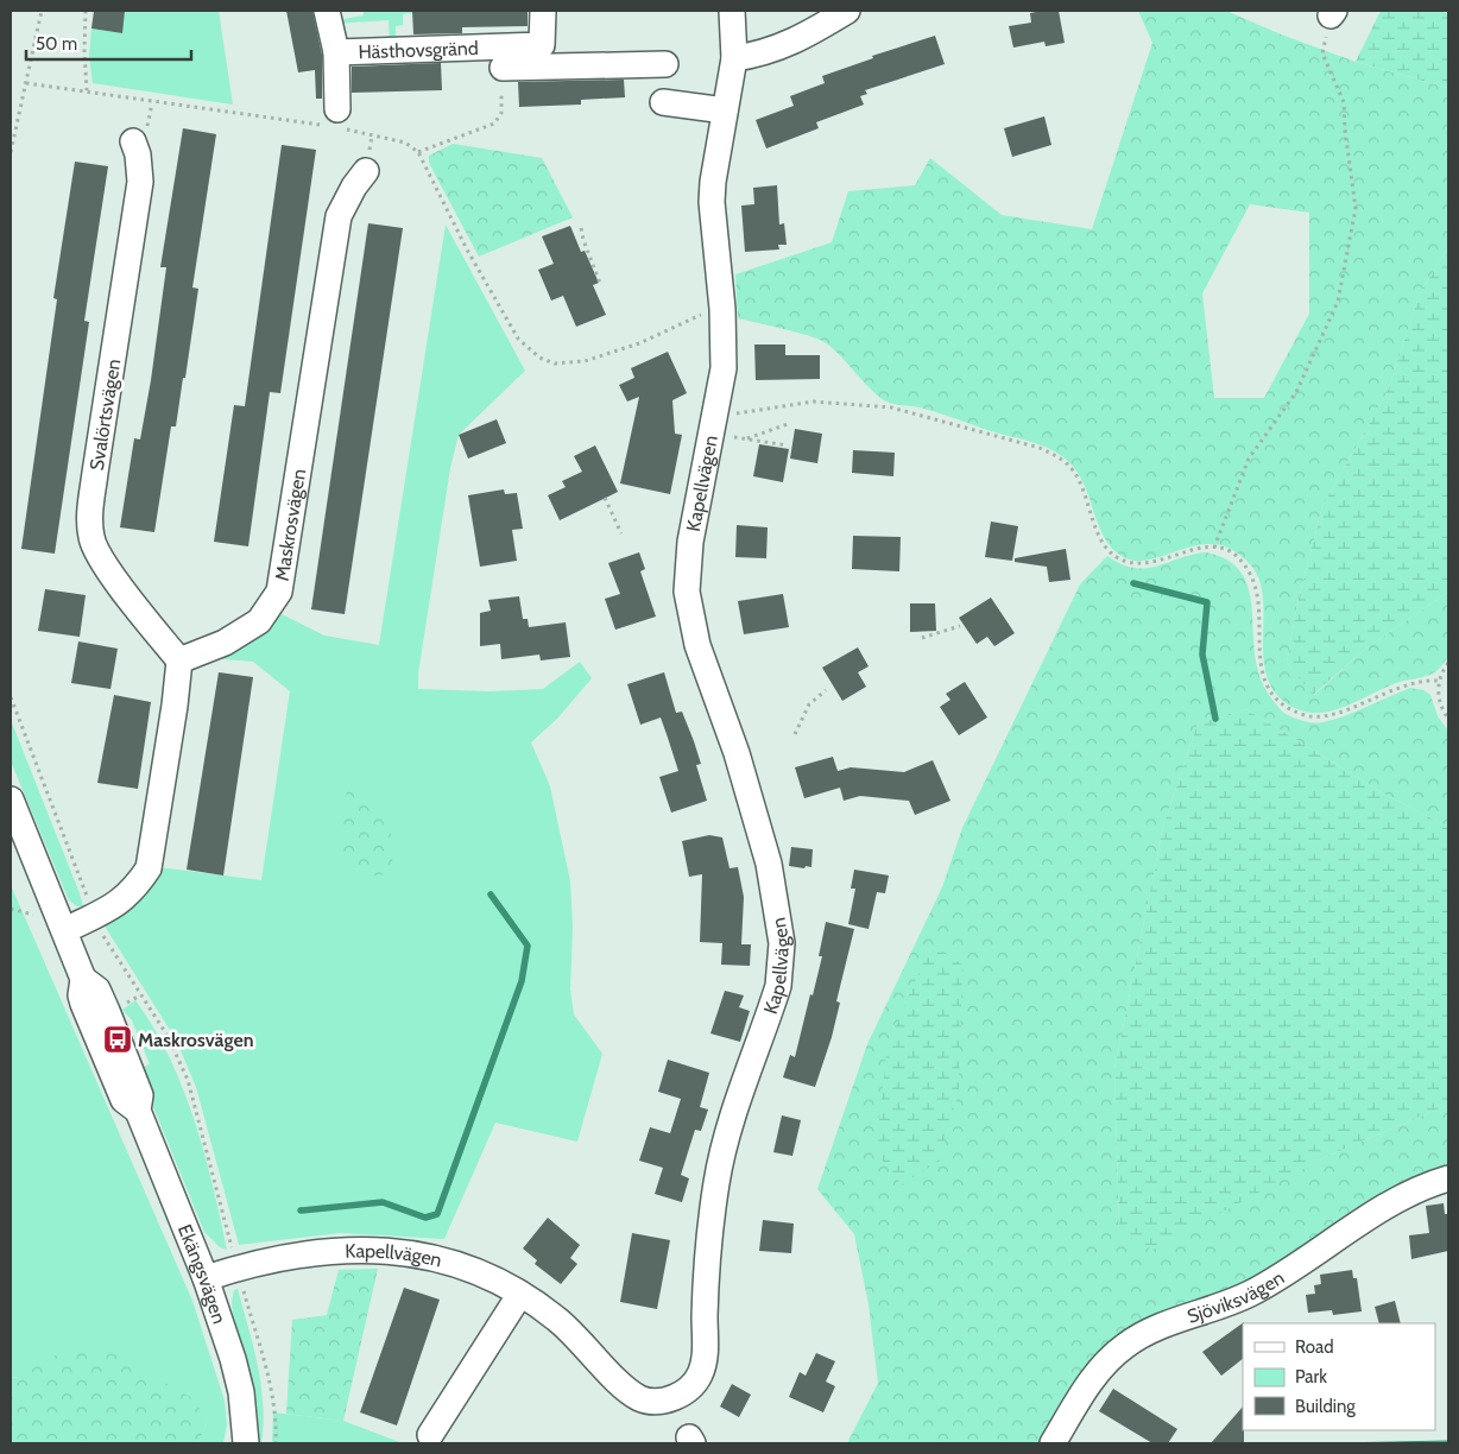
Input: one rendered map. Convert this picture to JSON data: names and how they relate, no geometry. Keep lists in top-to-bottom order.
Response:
{
  "streets": {
    "street": [
      "Hästhovsgränd",
      "Svalörtsvägen",
      "Kapellvägen",
      "Maskrosvägen",
      "Ekängsvägen",
      "Sjöviksvägen"
    ]
  },
  "crossings": [
    ["Svalörtsvägen", "Maskrosvägen"],
    ["Kapellvägen", "Ekängsvägen"]
  ],
  "places": {
    "bus stop": ["Maskrosvägen"]
  },
  "legend": ["Road", "Park", "Building"],
  "scale_bar": "50 m"
}
